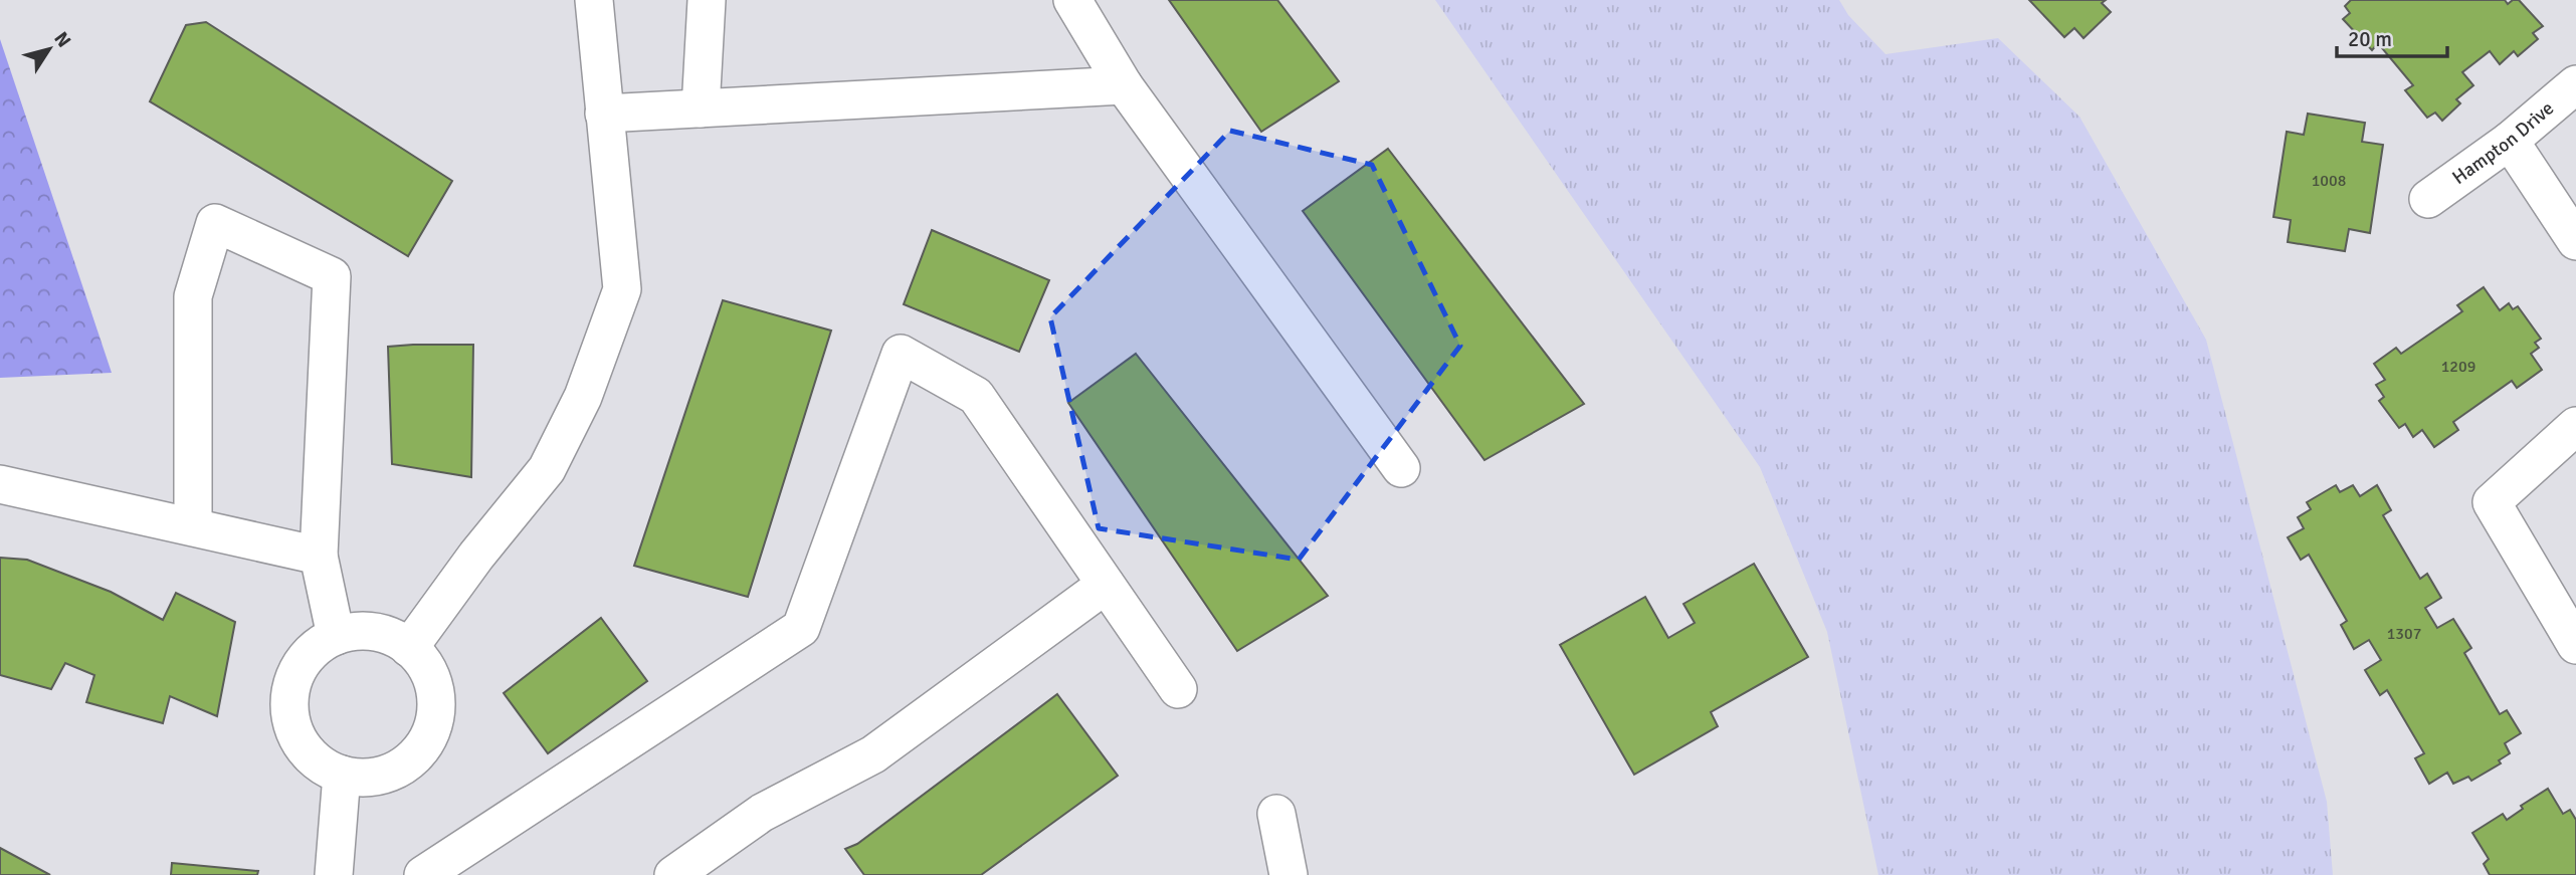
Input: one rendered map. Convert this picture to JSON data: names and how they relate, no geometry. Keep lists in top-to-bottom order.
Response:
{
  "streets": {
    "street": ["Hampton Drive"]
  },
  "house_numbers": ["1008", "1209", "1307"],
  "scale_bar": "20 m",
  "north": "top right"
}
